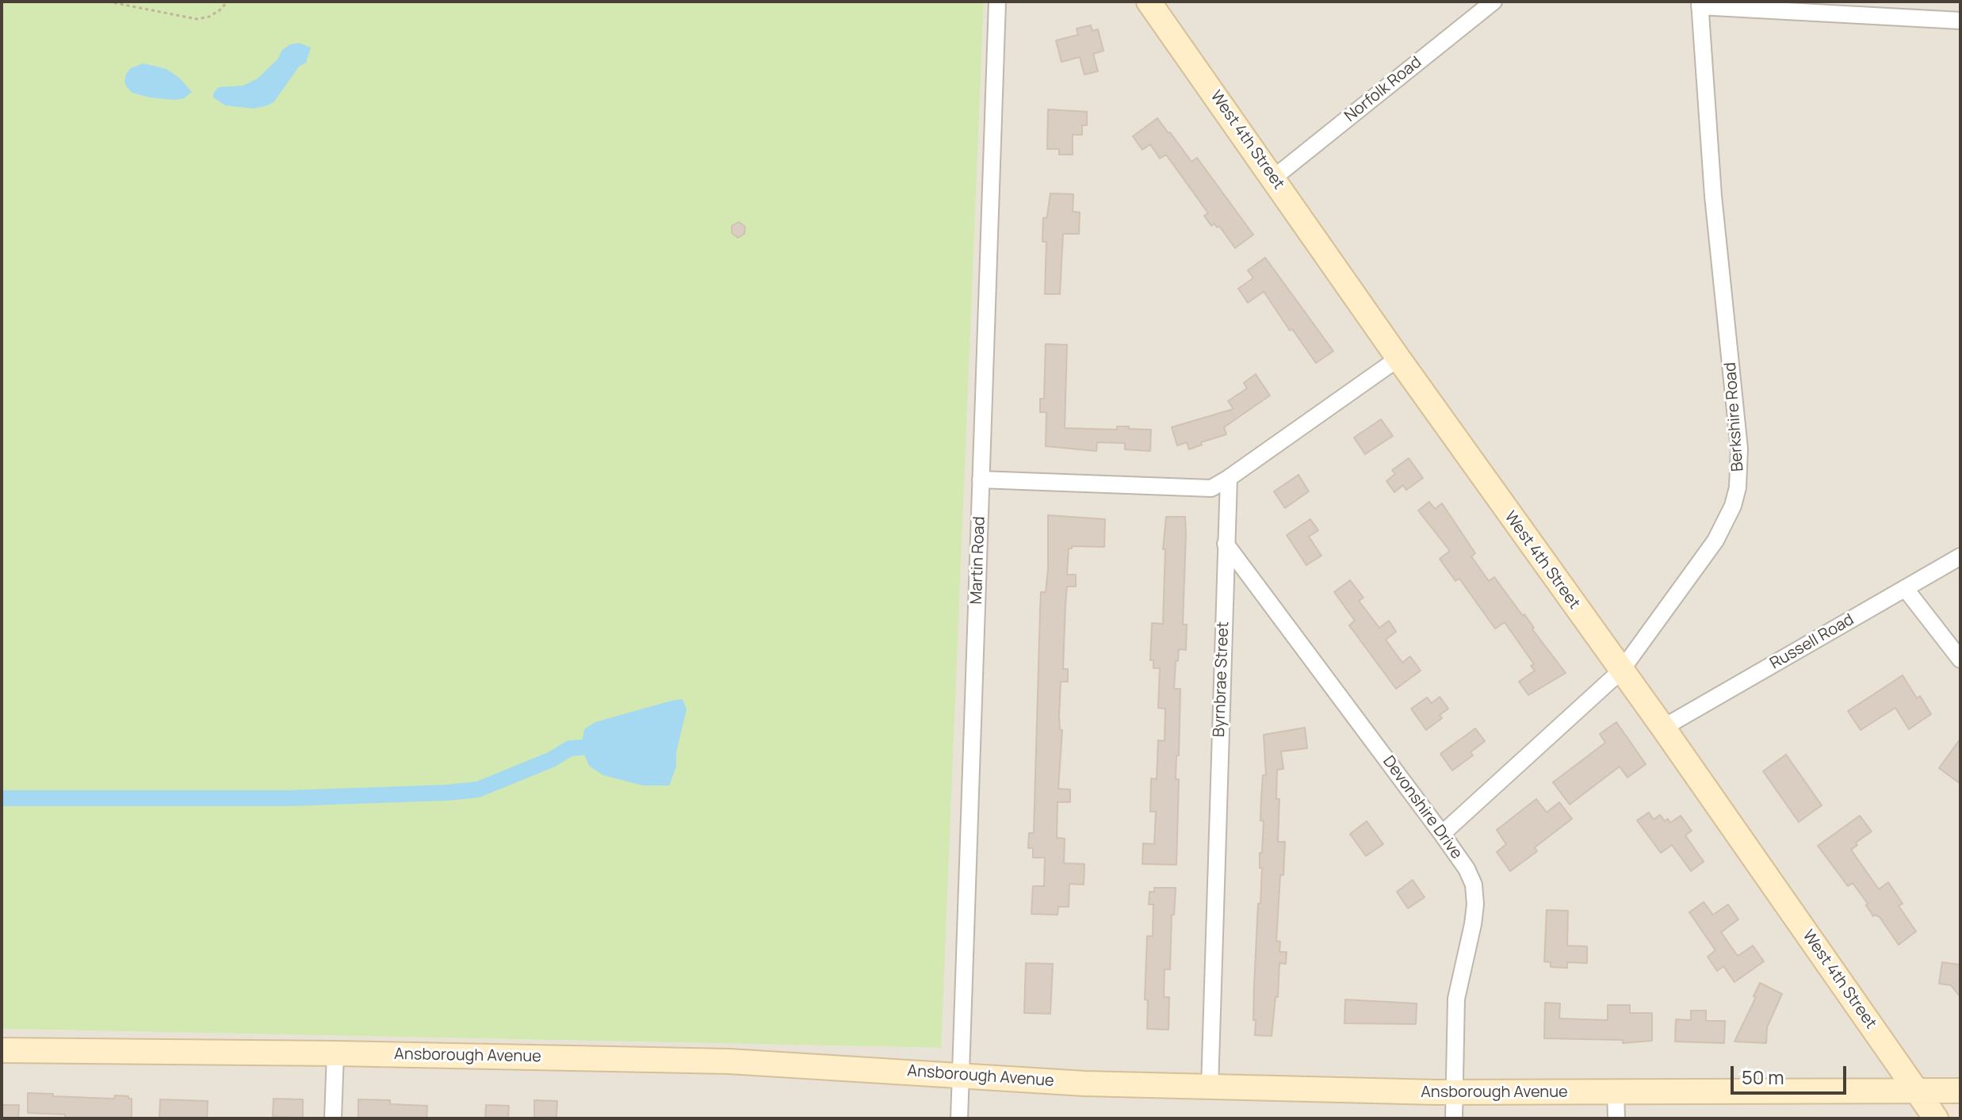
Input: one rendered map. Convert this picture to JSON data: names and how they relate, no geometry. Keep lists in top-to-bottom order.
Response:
{
  "streets": {
    "main road": ["West 4th Street", "Ansborough Avenue"],
    "street": [
      "Norfolk Road",
      "Berkshire Road",
      "Martin Road",
      "Russell Road",
      "Byrnbrae Street",
      "Devonshire Drive"
    ]
  },
  "crossings": [
    ["Norfolk Road", "West 4th Street"],
    ["West 4th Street", "Berkshire Road"],
    ["West 4th Street", "Russell Road"],
    ["West 4th Street", "Ansborough Avenue"],
    ["Berkshire Road", "Devonshire Drive"],
    ["Martin Road", "Ansborough Avenue"],
    ["Byrnbrae Street", "Devonshire Drive"],
    ["Byrnbrae Street", "Ansborough Avenue"],
    ["Devonshire Drive", "Ansborough Avenue"]
  ],
  "scale_bar": "50 m"
}
